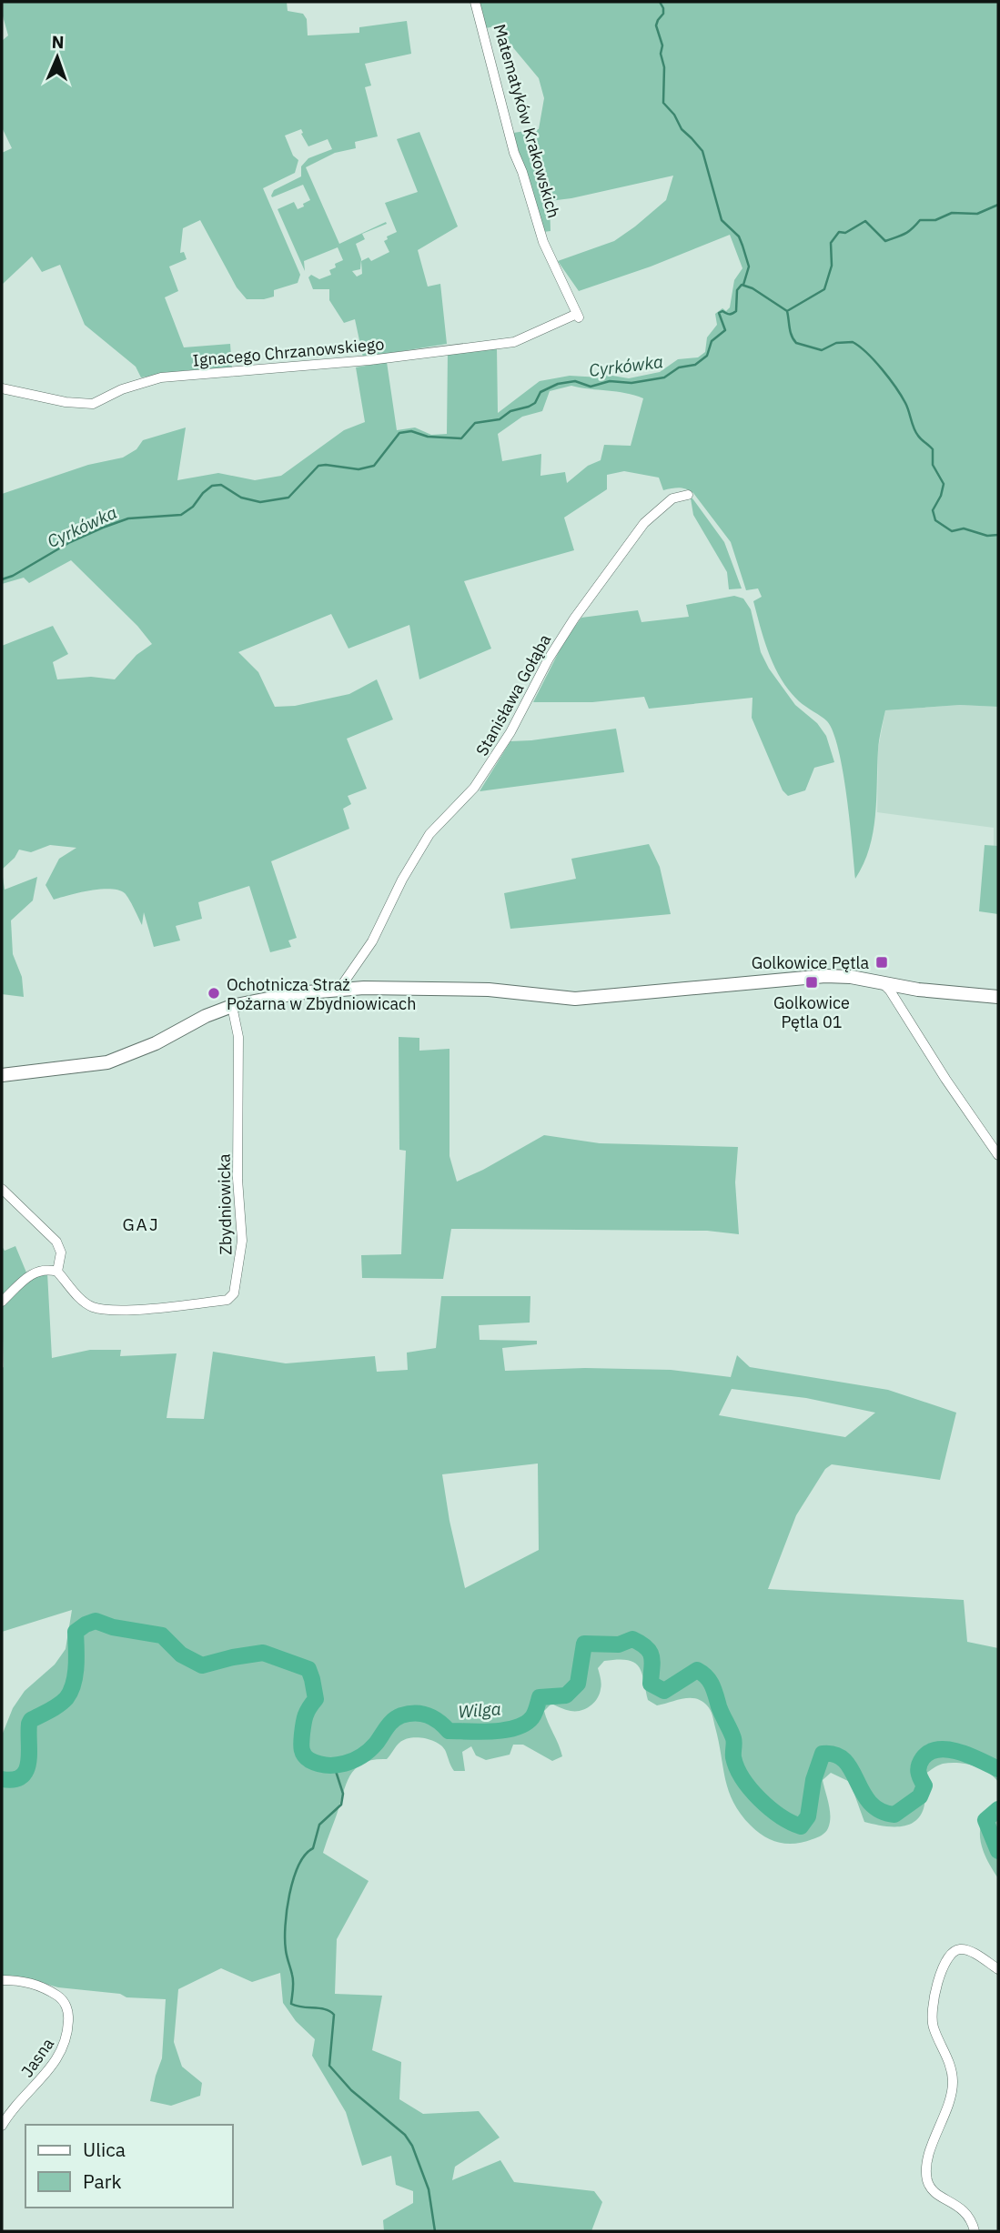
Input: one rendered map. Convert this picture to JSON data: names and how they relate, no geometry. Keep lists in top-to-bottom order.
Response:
{
  "streets": {
    "street": [
      "Matematyków Krakowskich",
      "Ignacego Chrzanowskiego",
      "Stanisława Gołąba",
      "Zbydniowicka",
      "Jasna"
    ]
  },
  "crossings": [
    ["Matematyków Krakowskich", "Ignacego Chrzanowskiego"]
  ],
  "districts": ["GAJ"],
  "water": ["Cyrkówka", "Wilga"],
  "places": {
    "transit": ["Golkowice Pętla", "Golkowice Pętla 01"],
    "other": ["Ochotnicza Straż Pożarna w Zbydniowicach"]
  },
  "legend": ["Ulica", "Park"],
  "north": "top"
}
